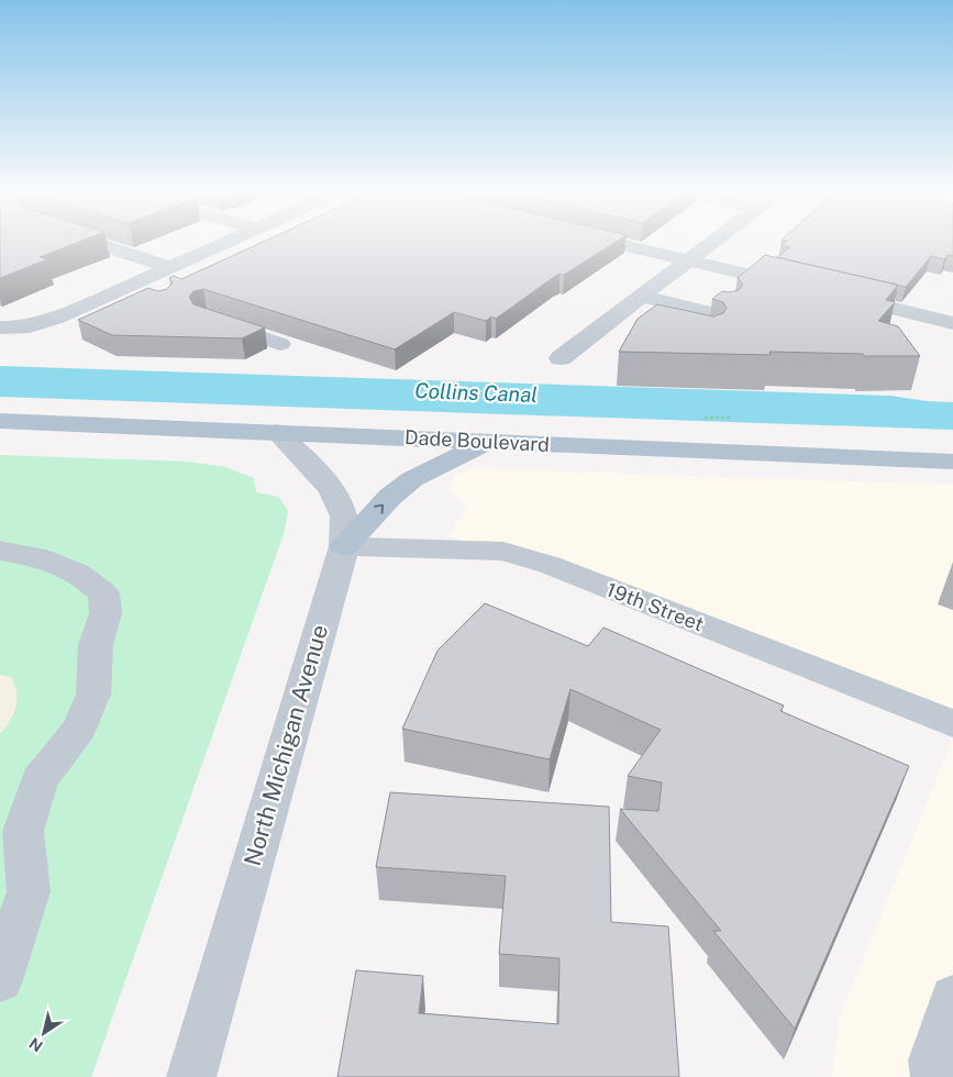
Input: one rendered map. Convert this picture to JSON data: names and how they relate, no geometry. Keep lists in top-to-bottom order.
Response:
{
  "streets": {
    "main road": ["Dade Boulevard"],
    "street": ["19th Street", "North Michigan Avenue"]
  },
  "crossings": [
    ["Dade Boulevard", "North Michigan Avenue"],
    ["19th Street", "North Michigan Avenue"]
  ],
  "water": ["Collins Canal"],
  "north": "bottom left"
}
